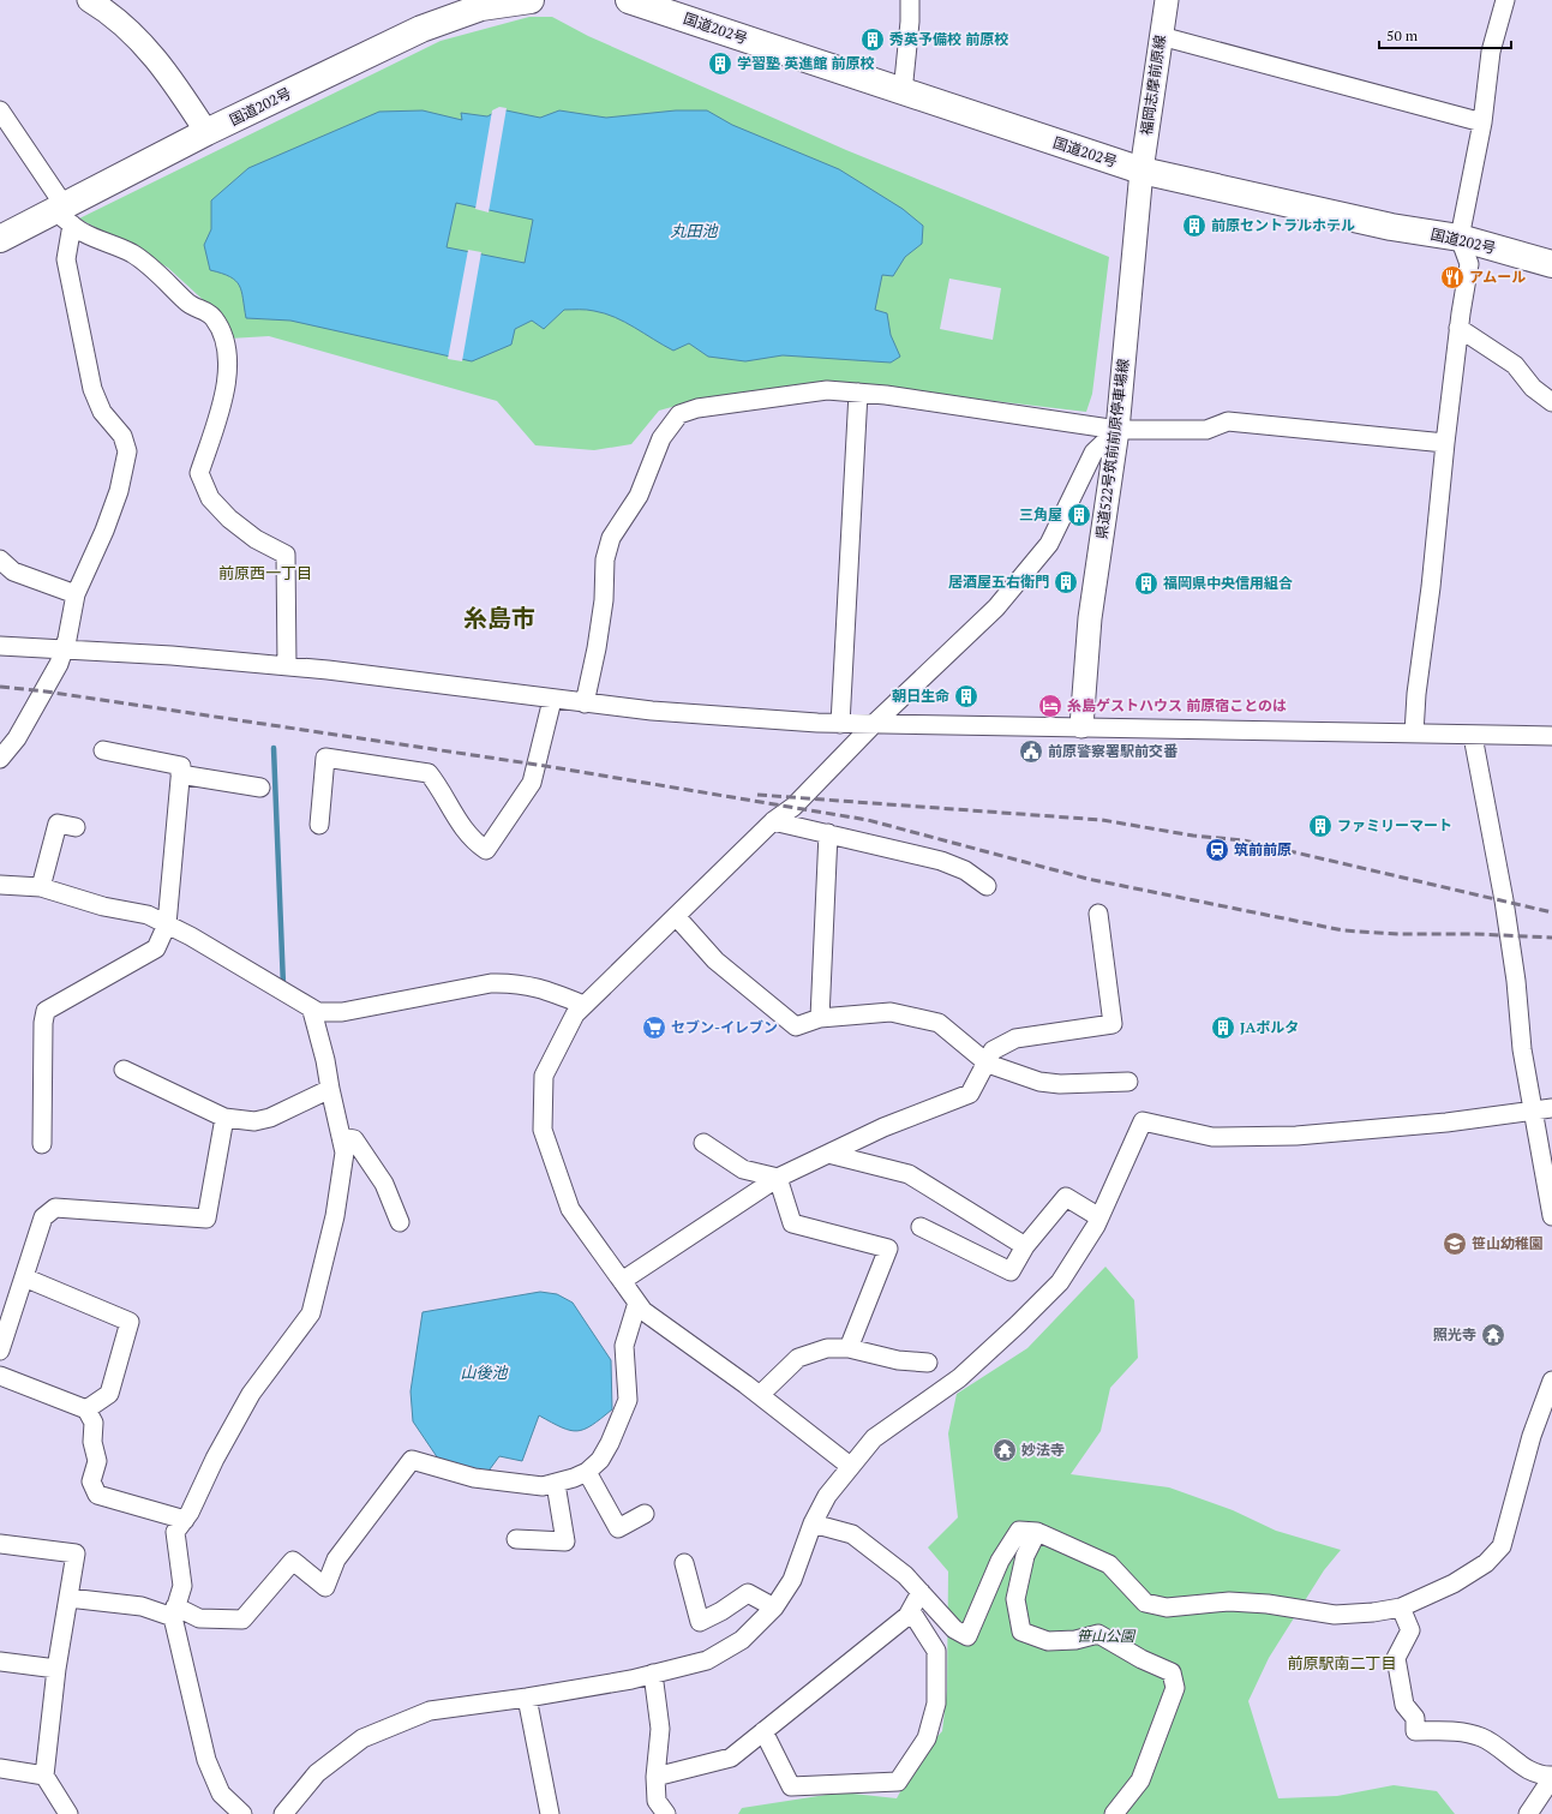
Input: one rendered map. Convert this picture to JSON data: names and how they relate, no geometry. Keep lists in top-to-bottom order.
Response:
{
  "streets": {
    "highway": ["国道202号"],
    "main road": ["福岡志摩前原線", "県道522号筑前前原停車場線"]
  },
  "crossings": [
    ["国道202号", "福岡志摩前原線"],
    ["国道202号", "県道522号筑前前原停車場線"],
    ["福岡志摩前原線", "県道522号筑前前原停車場線"]
  ],
  "districts": ["前原西一丁目", "糸島市", "前原駅南二丁目"],
  "water": ["丸田池", "山後池"],
  "parks": ["笹山公園"],
  "places": {
    "building": [
      "秀英予備校 前原校",
      "学習塾 英進館 前原校",
      "前原セントラルホテル",
      "三角屋",
      "居酒屋五右衛門",
      "福岡県中央信用組合",
      "朝日生命",
      "ファミリーマート",
      "JAポルタ"
    ],
    "restaurant": ["アムール"],
    "hotel": ["糸島ゲストハウス 前原宿ことのは"],
    "public building": ["前原警察署駅前交番"],
    "station": ["筑前前原"],
    "supermarket": ["セブン-イレブン"],
    "school or university": ["笹山幼稚園"],
    "temple": ["照光寺", "妙法寺"]
  },
  "scale_bar": "50 m"
}
